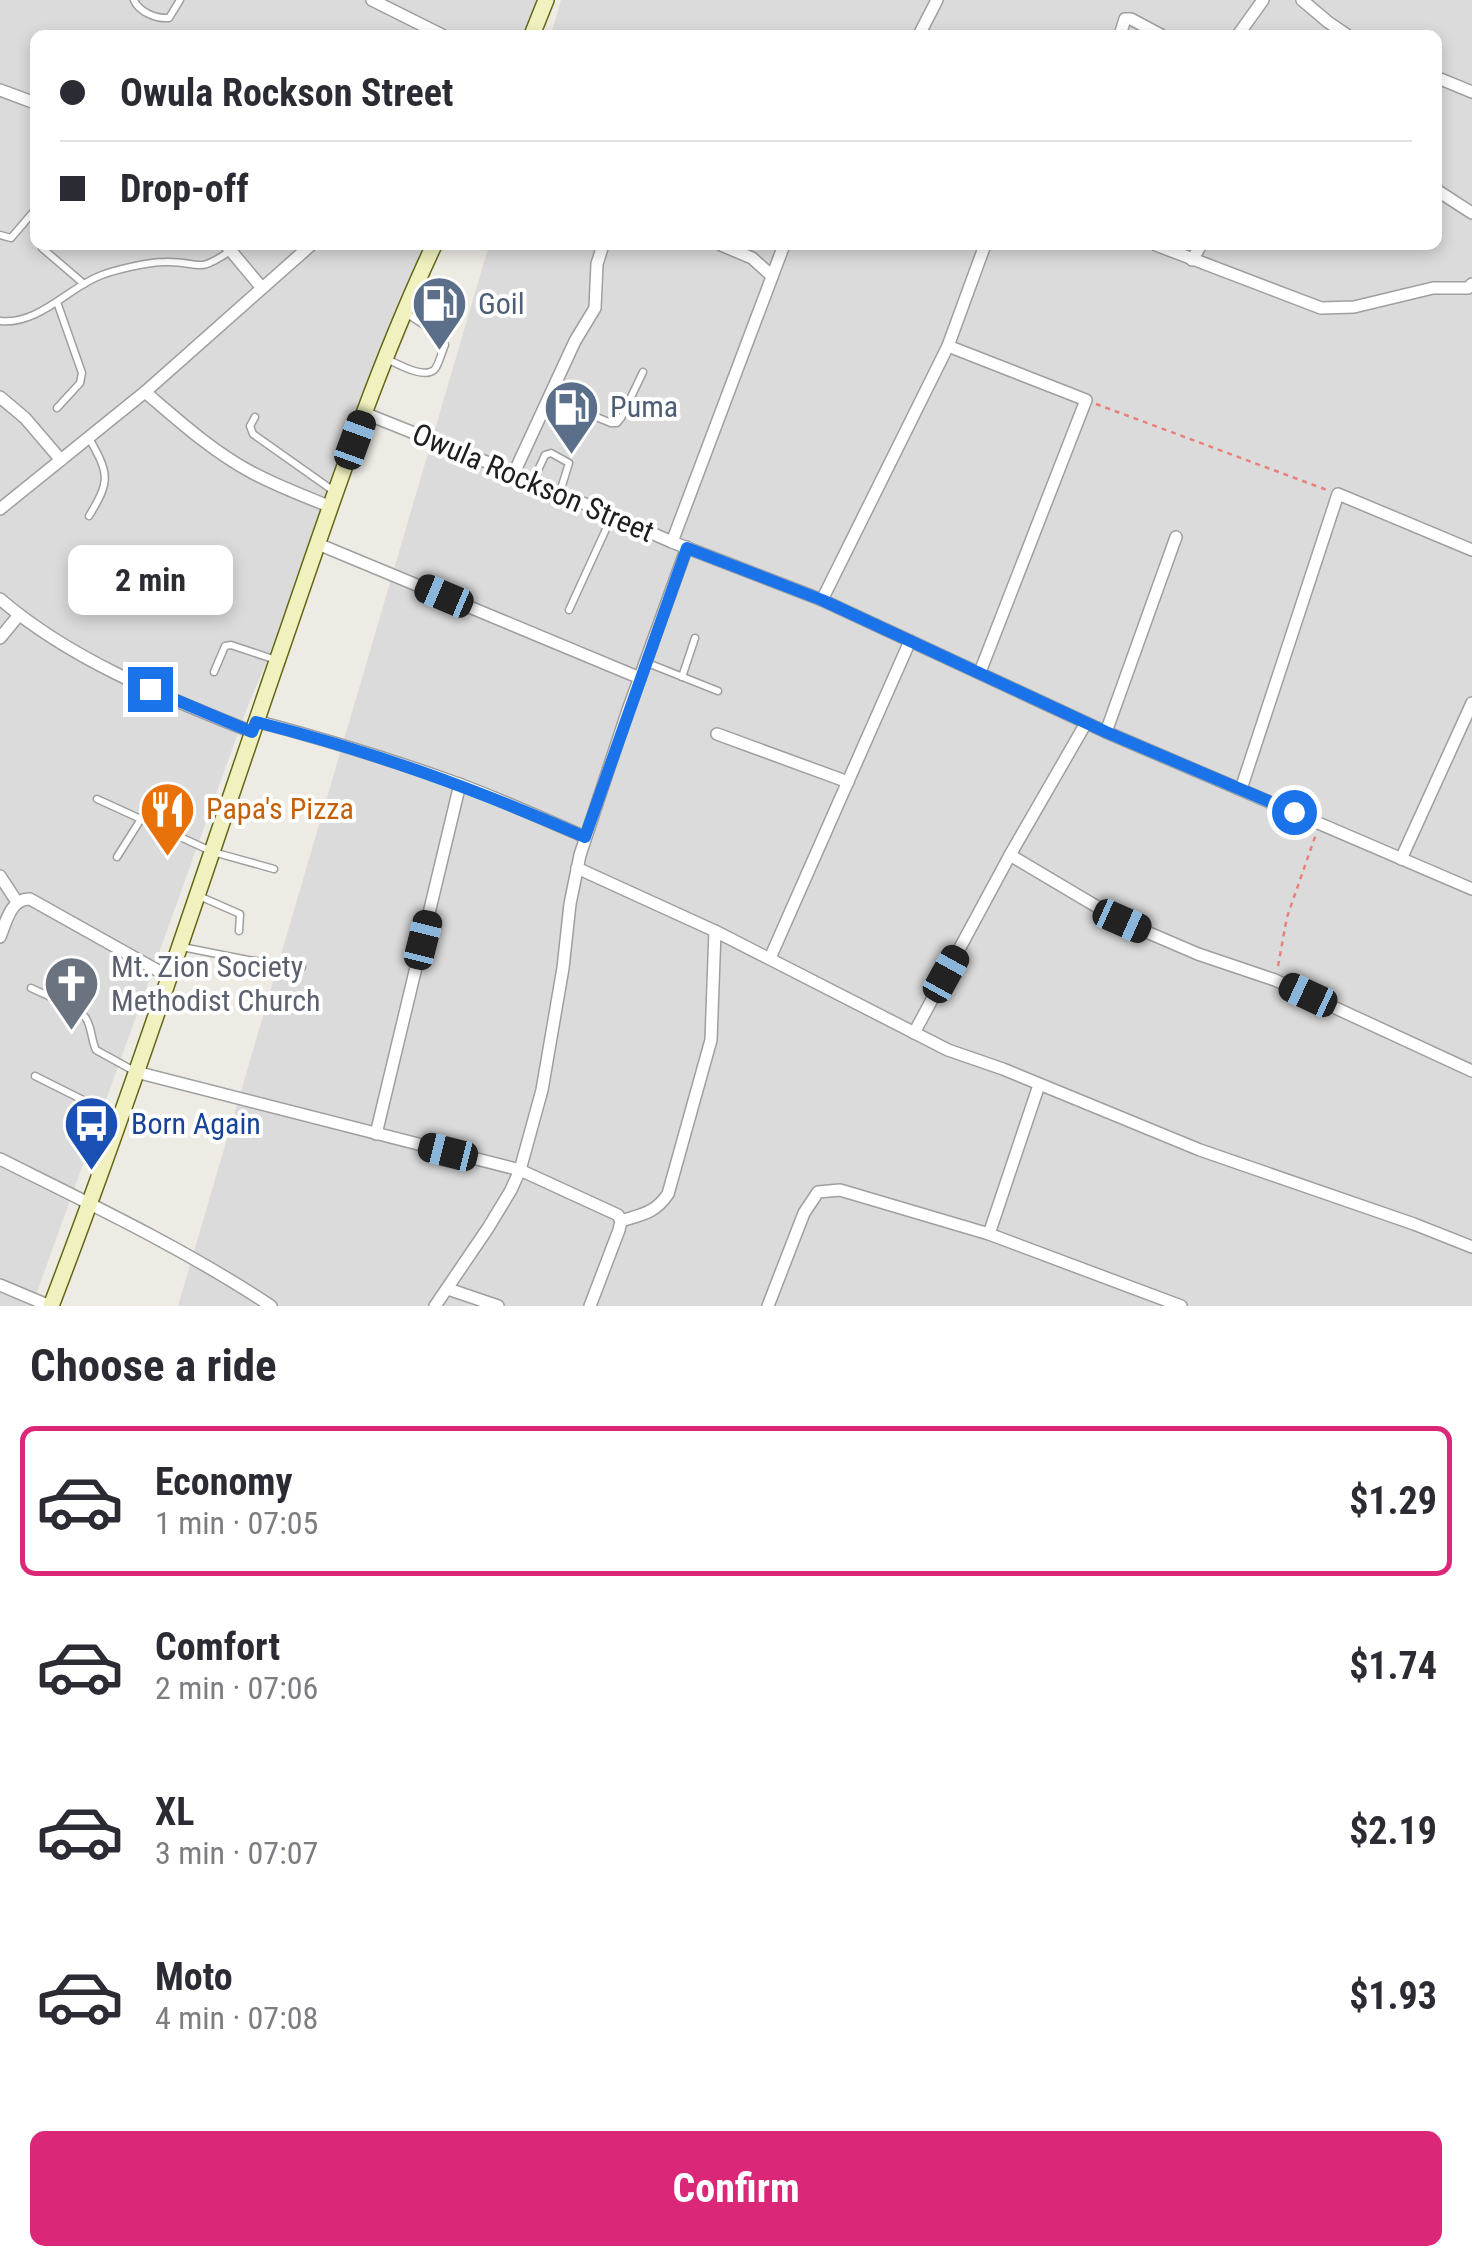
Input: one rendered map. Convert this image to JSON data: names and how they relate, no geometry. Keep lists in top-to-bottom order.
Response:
{
  "streets": {
    "street": ["Owula Rockson Street"]
  },
  "places": {
    "fuel station": ["Goil", "Puma"],
    "restaurant": ["Papa's Pizza"],
    "church": ["Mt. Zion Society Methodist Church"],
    "bus stop": ["Born Again"]
  },
  "page": {
    "banner": ["Owula Rockson Street", "Drop-off"],
    "bubble": "2 min",
    "heading": "Choose a ride",
    "list": [
      {
        "name": "Economy",
        "note": "1 min · 07:05",
        "value": "$1.29"
      },
      {
        "name": "Comfort",
        "note": "2 min · 07:06",
        "value": "$1.74"
      },
      {
        "name": "XL",
        "note": "3 min · 07:07",
        "value": "$2.19"
      },
      {
        "name": "Moto",
        "note": "4 min · 07:08",
        "value": "$1.93"
      }
    ],
    "buttons": "Confirm"
  }
}
